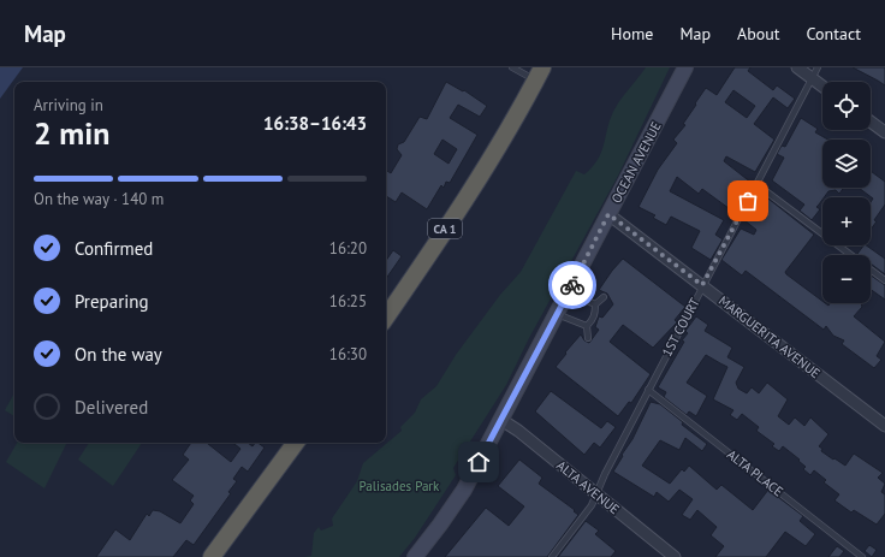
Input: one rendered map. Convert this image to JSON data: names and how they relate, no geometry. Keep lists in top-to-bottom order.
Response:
{
  "streets": {
    "highway": ["CA 1"],
    "main road": ["OCEAN AVENUE"],
    "street": ["MARGUERITA AVENUE", "ALTA AVENUE"],
    "lane": ["1ST COURT", "ALTA PLACE"]
  },
  "crossings": [
    ["OCEAN AVENUE", "MARGUERITA AVENUE"],
    ["OCEAN AVENUE", "ALTA AVENUE"],
    ["1ST COURT", "MARGUERITA AVENUE"],
    ["1ST COURT", "ALTA PLACE"],
    ["1ST COURT", "ALTA AVENUE"]
  ],
  "parks": ["Palisades Park"],
  "page": {
    "header": "Map",
    "nav": [
      "Home",
      "Map",
      "About",
      "Contact"
    ],
    "map_buttons": ["+", "−"],
    "heading": ["2 min", "Arriving in", "16:38–16:43"],
    "bar": "On the way · 140 m",
    "list": [
      ["Confirmed", "16:20"],
      ["Preparing", "16:25"],
      ["On the way", "16:30"],
      "Delivered"
    ]
  }
}
